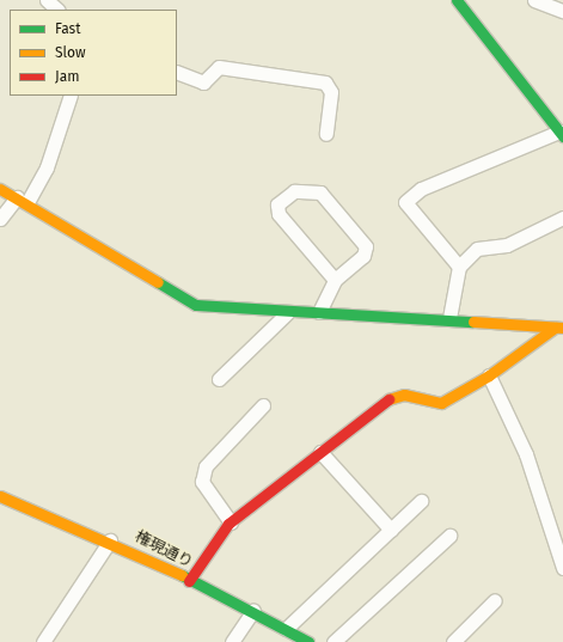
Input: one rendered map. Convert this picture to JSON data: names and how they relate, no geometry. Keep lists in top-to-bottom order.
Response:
{
  "streets": {
    "street": ["権現通り"]
  },
  "legend": ["Fast", "Slow", "Jam"]
}
